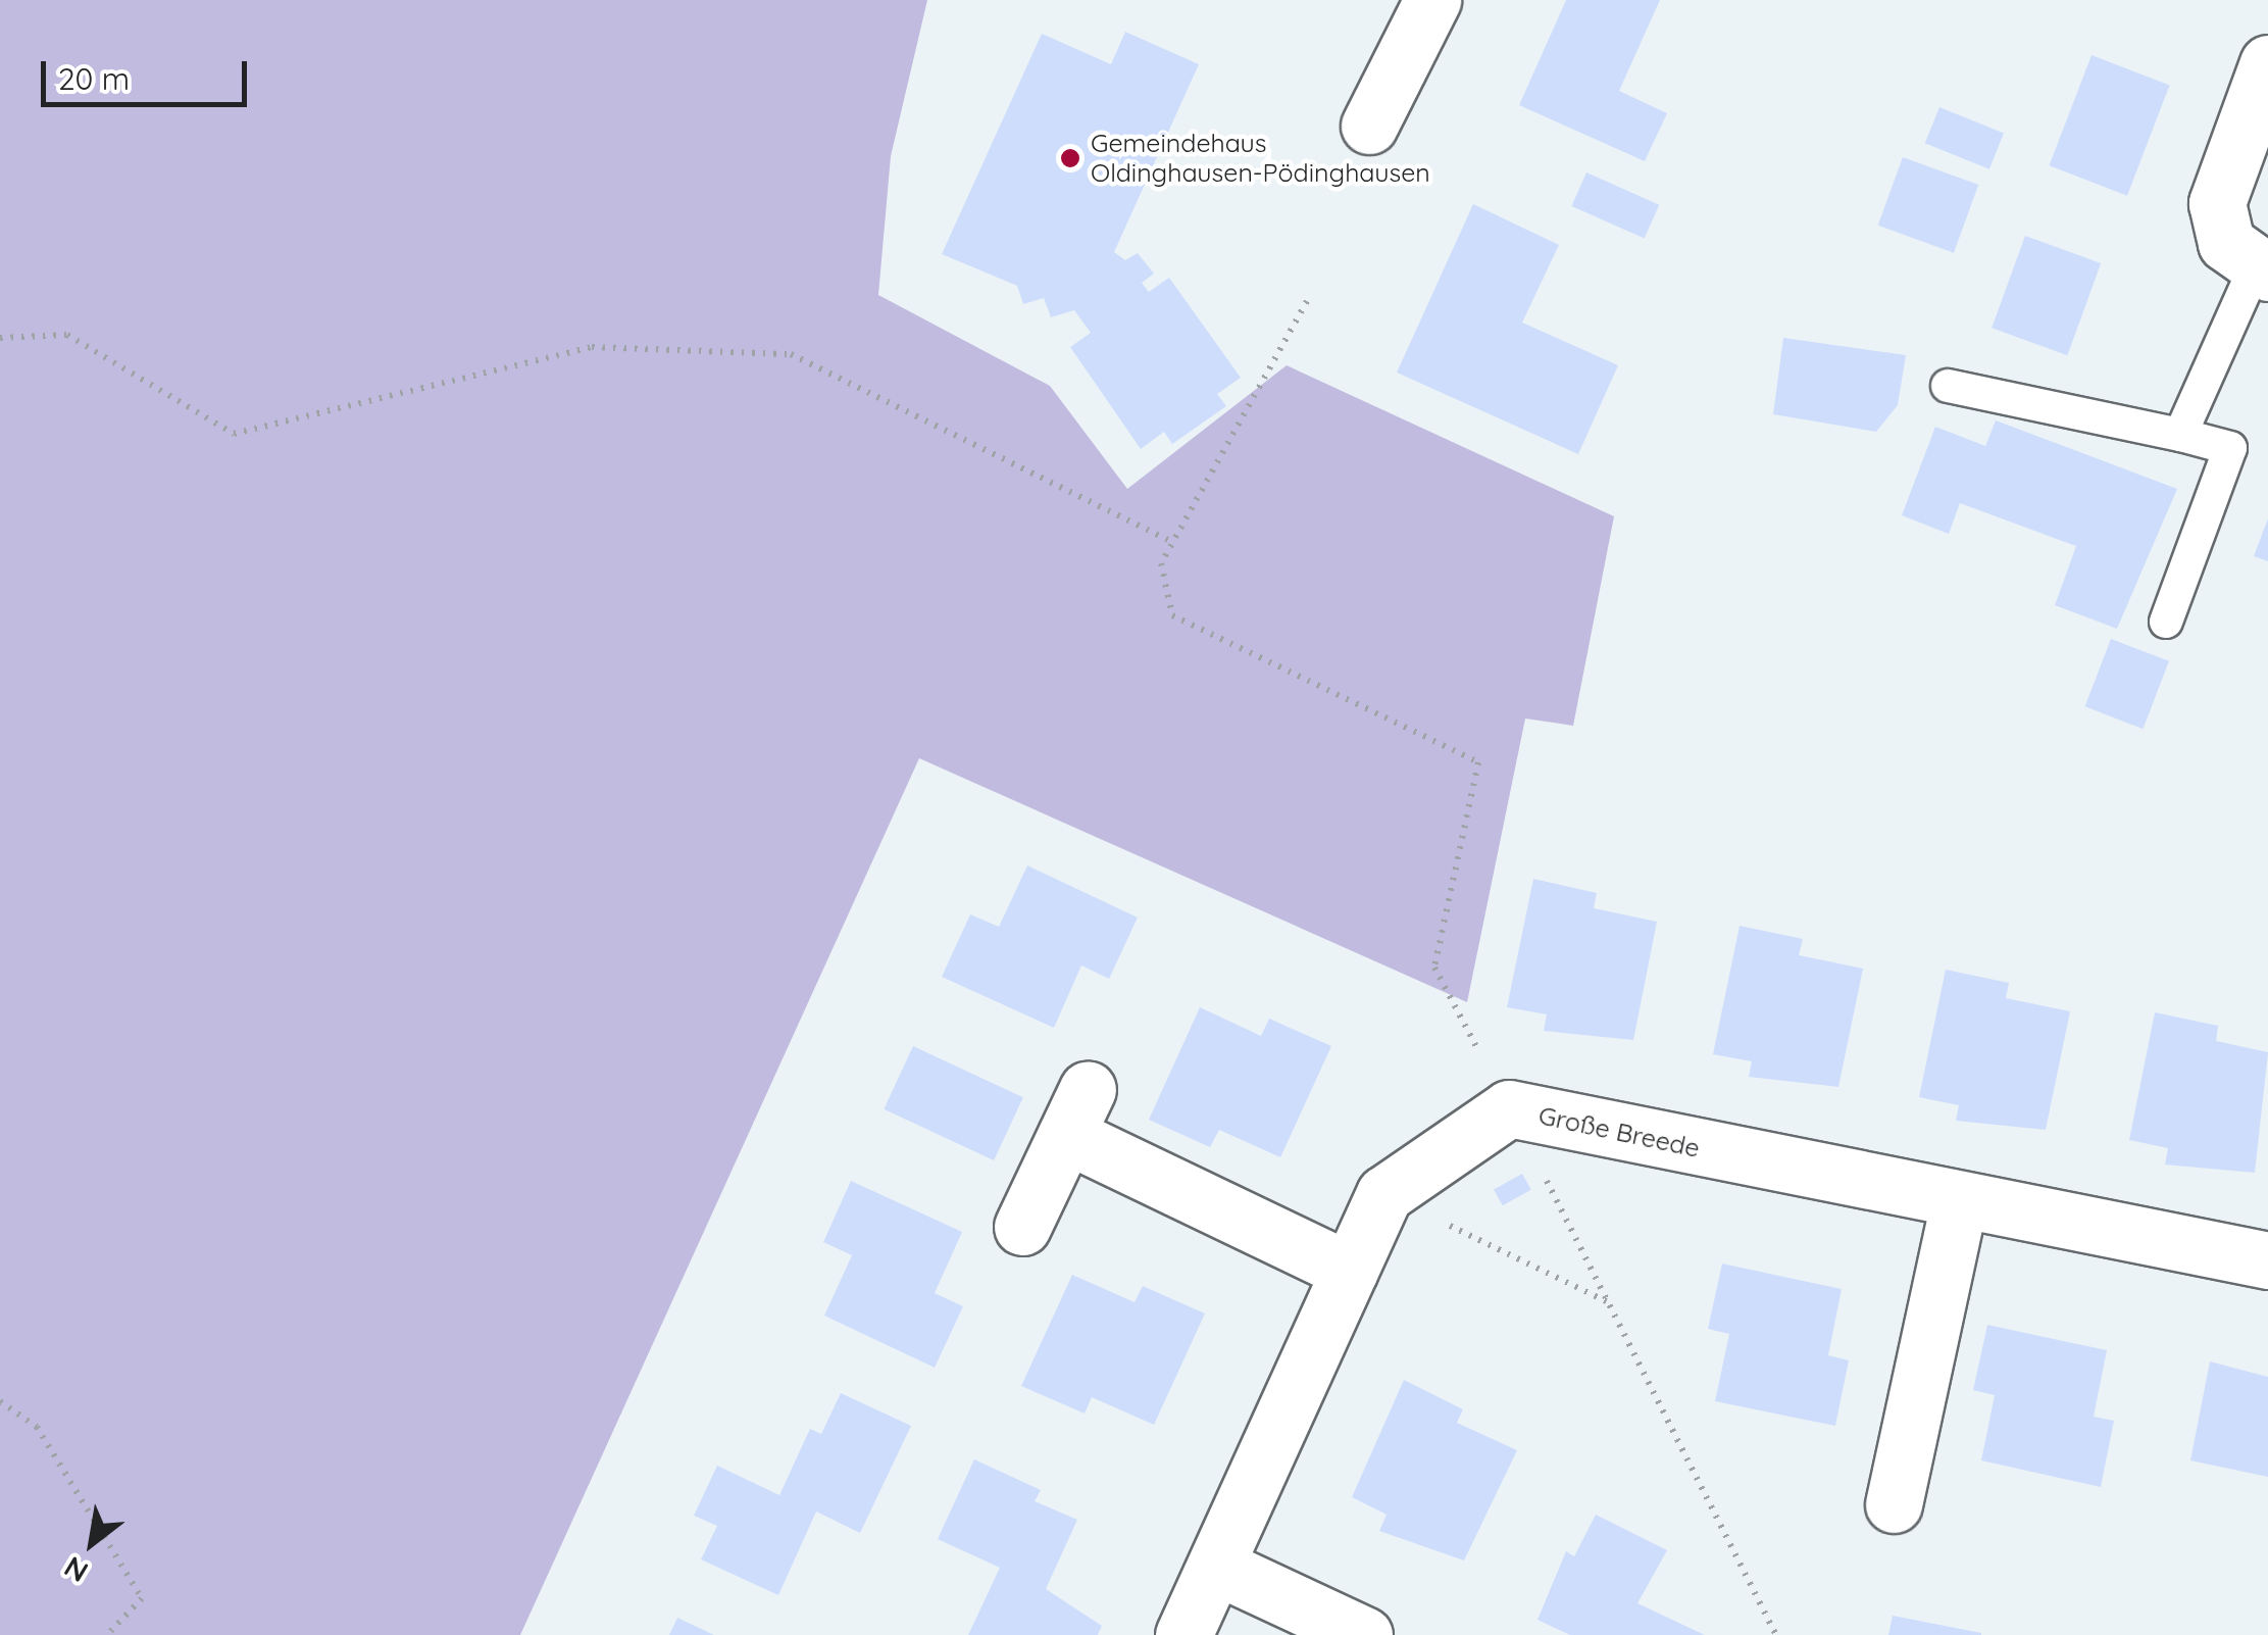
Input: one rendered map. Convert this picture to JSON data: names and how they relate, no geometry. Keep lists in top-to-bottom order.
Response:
{
  "streets": {
    "street": ["Große Breede"]
  },
  "places": ["Gemeindehaus Oldinghausen-Pödinghausen"],
  "scale_bar": "20 m",
  "north": "bottom left"
}
